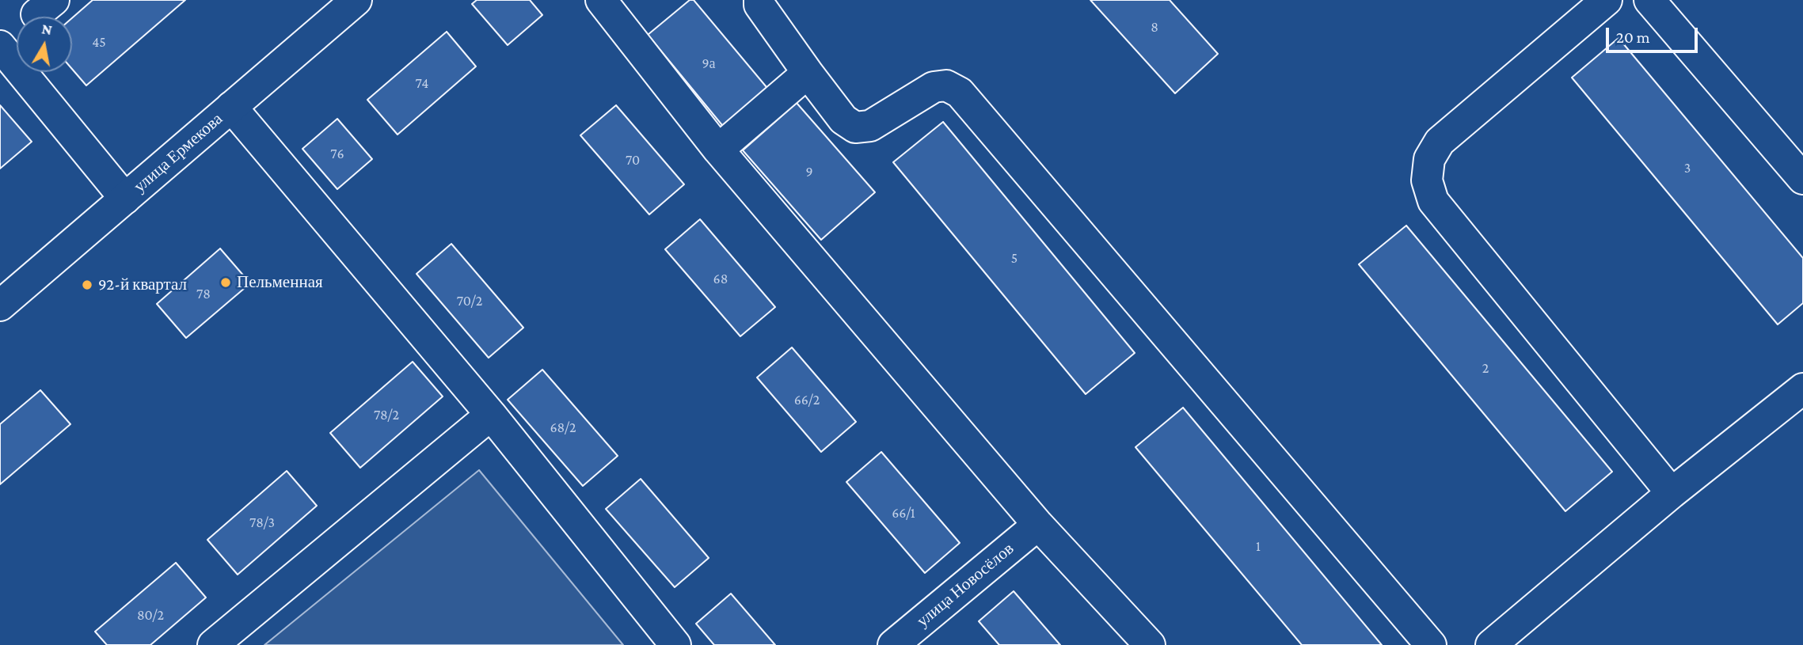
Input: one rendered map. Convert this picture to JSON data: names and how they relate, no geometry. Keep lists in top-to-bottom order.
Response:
{
  "streets": {
    "street": ["улица Ермекова", "улица Новосёлов"]
  },
  "places": ["Пельменная", "92-й квартал"],
  "house_numbers": [
    "8",
    "45",
    "9а",
    "74",
    "76",
    "70",
    "3",
    "9",
    "5",
    "68",
    "78",
    "70/2",
    "2",
    "66/2",
    "78/2",
    "68/2",
    "66/1",
    "78/3",
    "1",
    "80/2"
  ],
  "scale_bar": "20 m",
  "north": "top"
}
